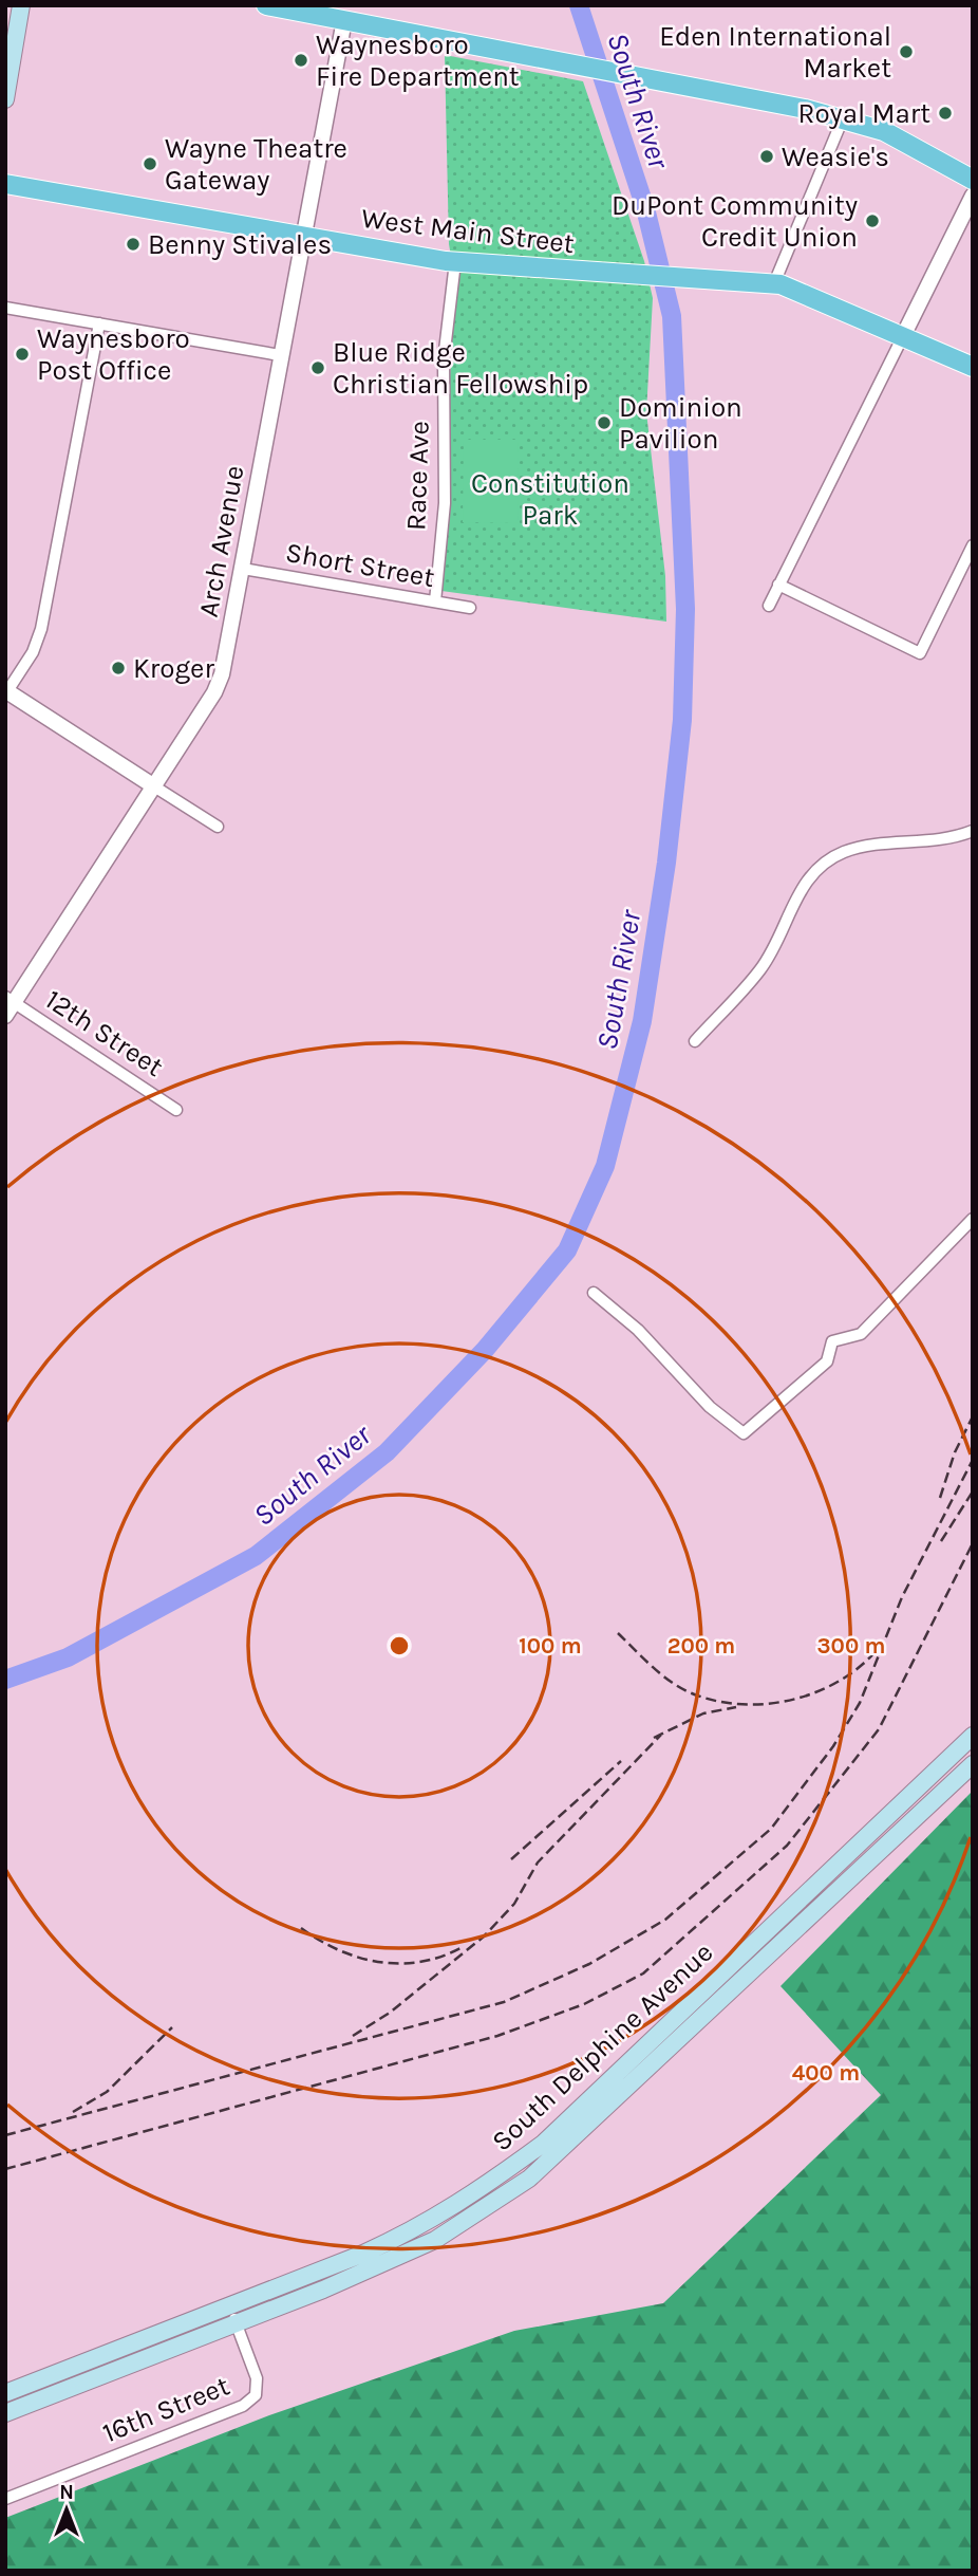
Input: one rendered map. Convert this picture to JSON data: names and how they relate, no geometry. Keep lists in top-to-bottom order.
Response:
{
  "streets": {
    "main road": ["West Main Street", "South Delphine Avenue"],
    "street": [
      "Race Ave",
      "Arch Avenue",
      "Short Street",
      "12th Street",
      "16th Street"
    ]
  },
  "crossings": [
    ["West Main Street", "Race Ave"],
    ["West Main Street", "Arch Avenue"],
    ["Race Ave", "Short Street"],
    ["Arch Avenue", "Short Street"],
    ["Arch Avenue", "12th Street"],
    ["South Delphine Avenue", "16th Street"]
  ],
  "water": ["South River"],
  "parks": ["Constitution Park"],
  "places": [
    "Eden International Market",
    "Waynesboro Fire Department",
    "Royal Mart",
    "Weasie's",
    "Wayne Theatre Gateway",
    "DuPont Community Credit Union",
    "Benny Stivales",
    "Waynesboro Post Office",
    "Blue Ridge Christian Fellowship",
    "Dominion Pavilion",
    "Kroger"
  ],
  "north": "top",
  "rings": [
    "100 m",
    "200 m",
    "300 m",
    "400 m"
  ]
}
